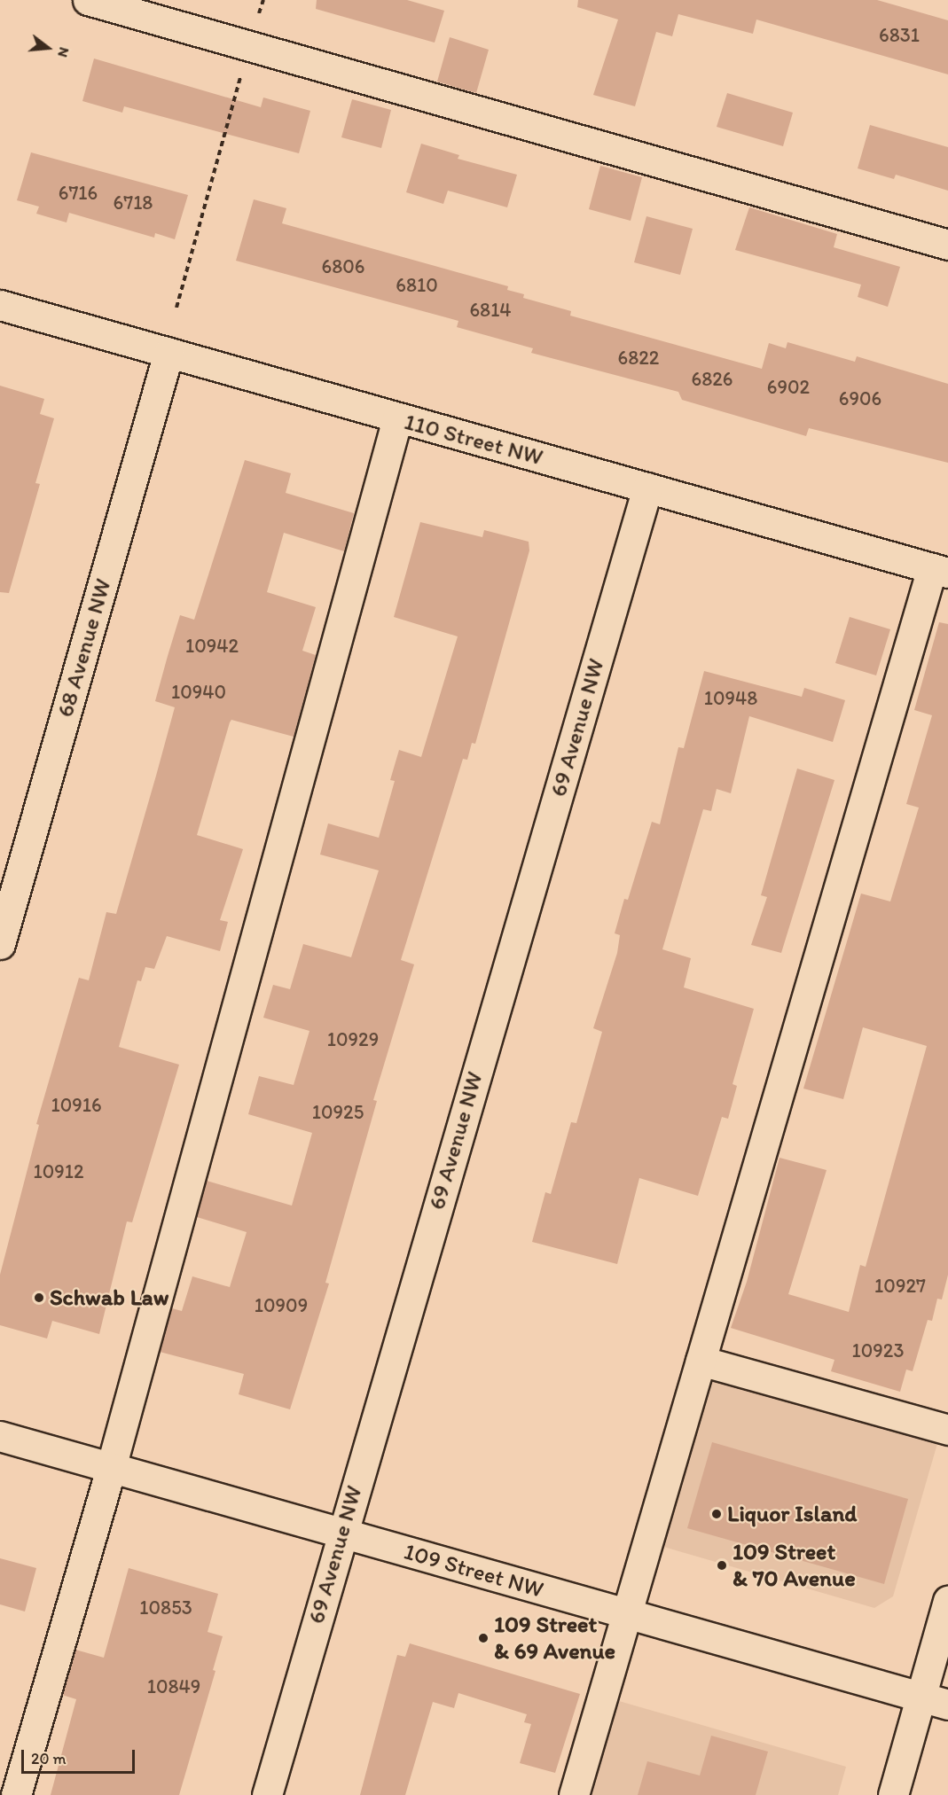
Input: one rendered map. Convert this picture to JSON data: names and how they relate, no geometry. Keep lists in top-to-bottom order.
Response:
{
  "streets": {
    "street": [
      "110 Street NW",
      "68 Avenue NW",
      "69 Avenue NW",
      "109 Street NW"
    ]
  },
  "crossings": [
    ["110 Street NW", "68 Avenue NW"],
    ["110 Street NW", "69 Avenue NW"],
    ["69 Avenue NW", "109 Street NW"]
  ],
  "places": [
    "Schwab Law",
    "Liquor Island",
    "109 Street & 70 Avenue",
    "109 Street & 69 Avenue"
  ],
  "house_numbers": [
    "6831",
    "6716",
    "6718",
    "6806",
    "6810",
    "6814",
    "6822",
    "6826",
    "6902",
    "6906",
    "10942",
    "10940",
    "10948",
    "10929",
    "10916",
    "10925",
    "10912",
    "10927",
    "10909",
    "10923",
    "10853",
    "10849"
  ],
  "scale_bar": "20 m",
  "north": "right"
}
